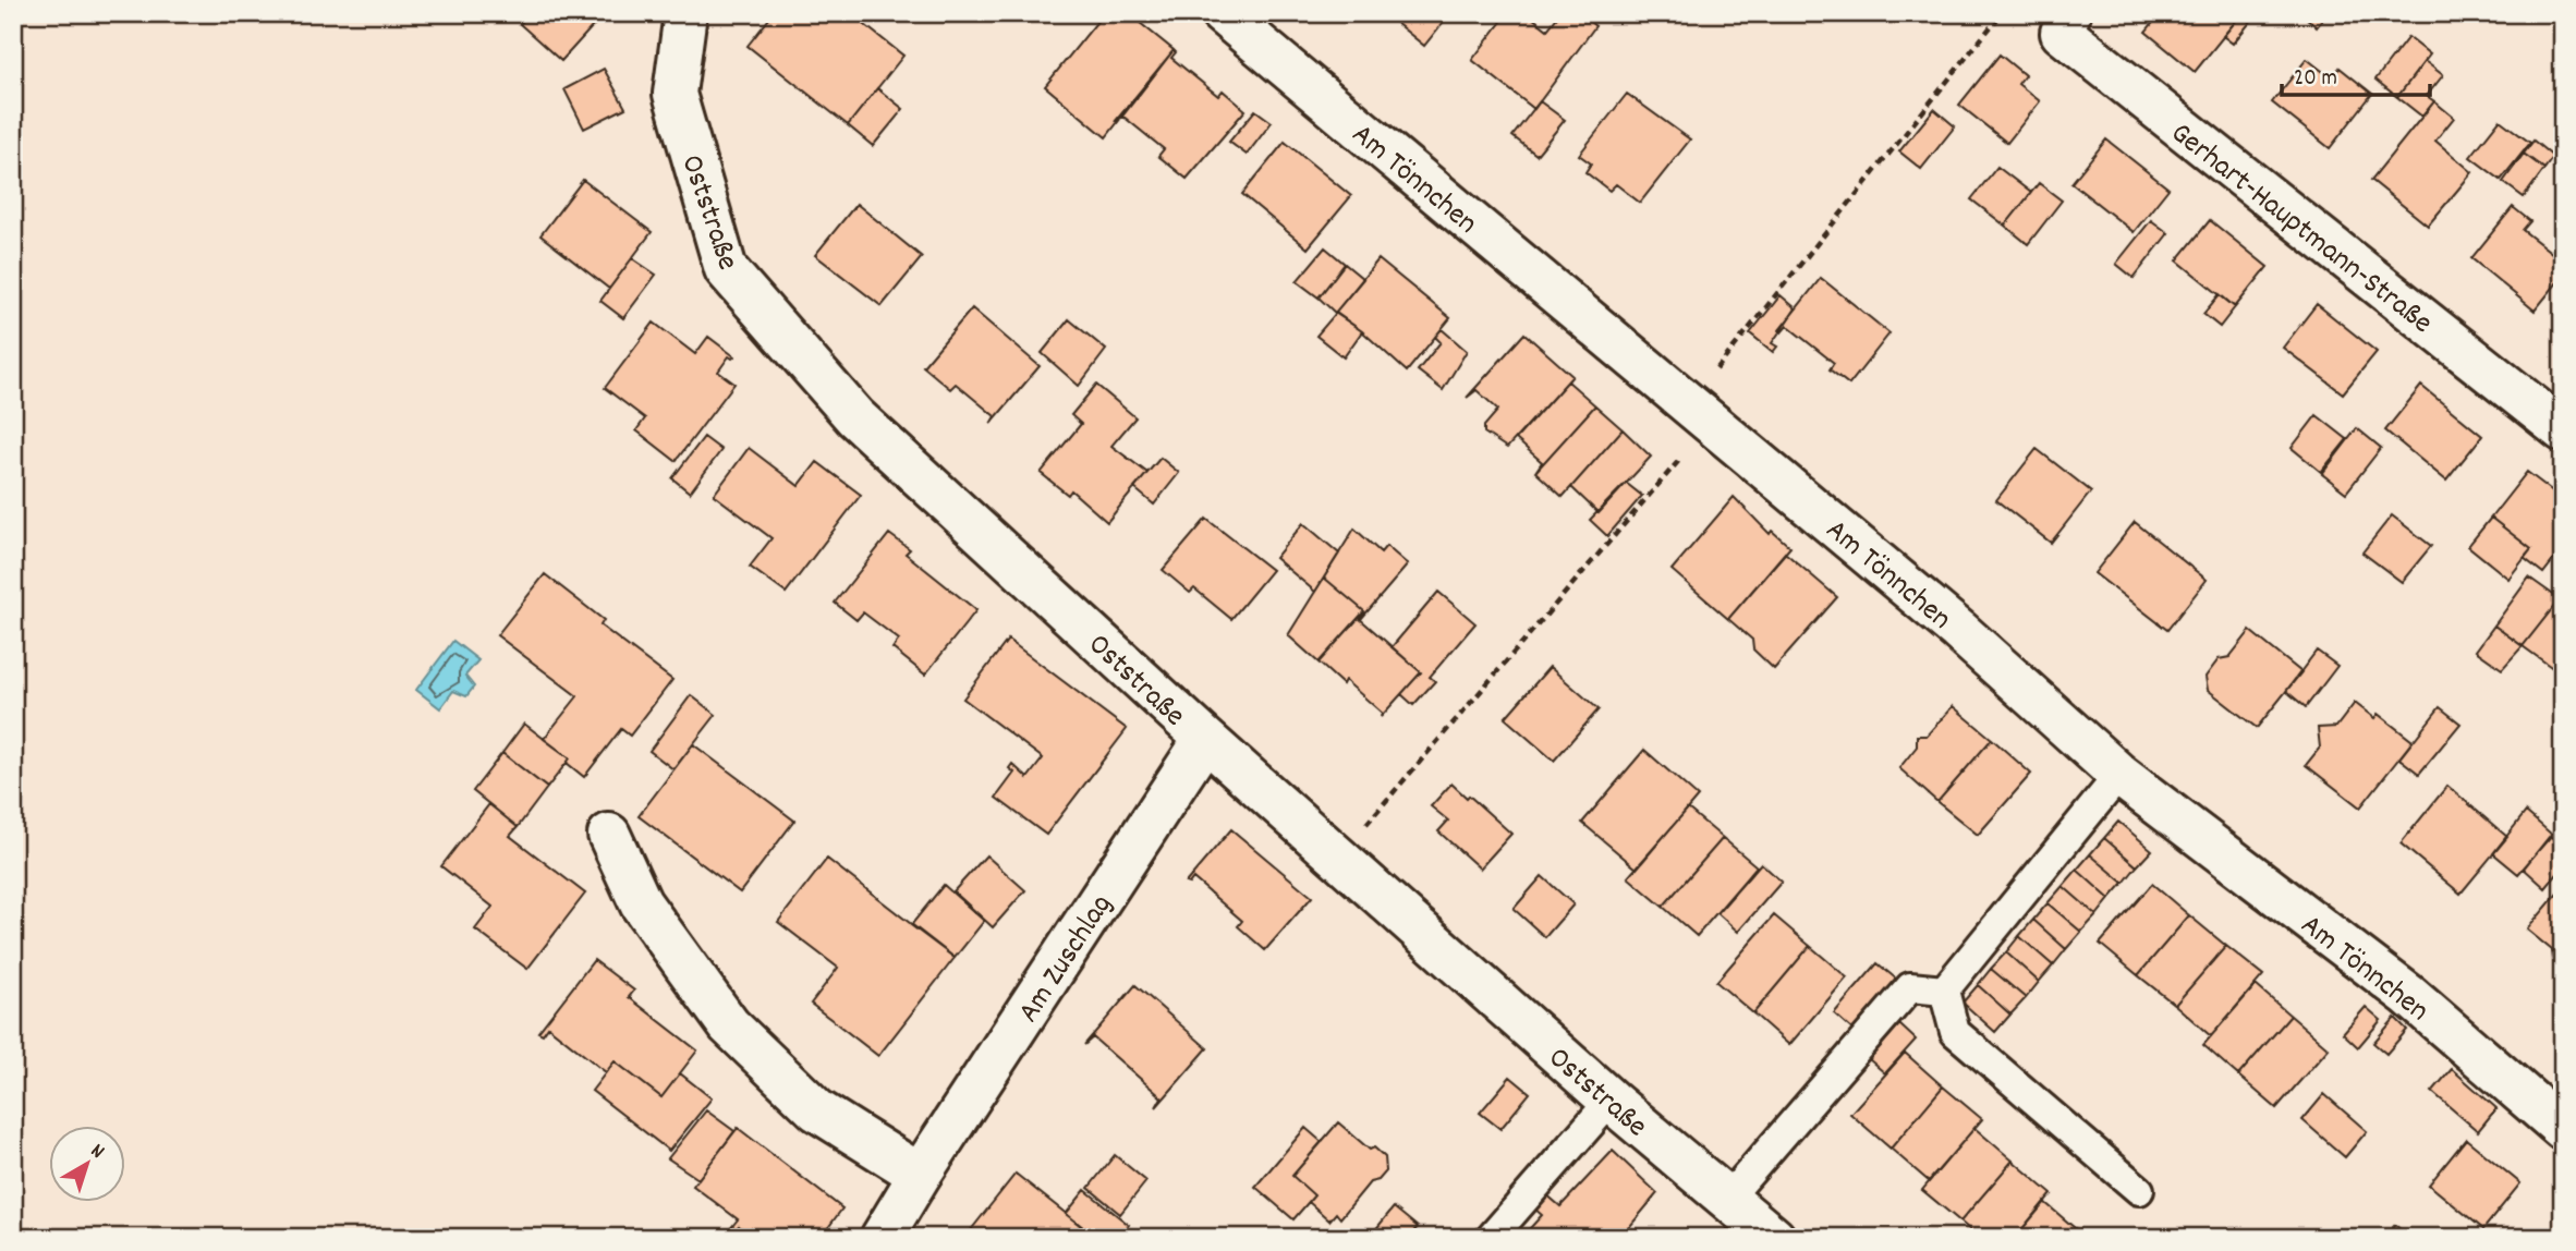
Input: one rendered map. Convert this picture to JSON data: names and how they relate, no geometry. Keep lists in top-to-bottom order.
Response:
{
  "streets": {
    "street": [
      "Am Tönnchen",
      "Oststraße",
      "Gerhart-Hauptmann-Straße",
      "Am Zuschlag"
    ]
  },
  "crossings": [
    ["Oststraße", "Am Zuschlag"]
  ],
  "scale_bar": "20 m",
  "north": "top right"
}
